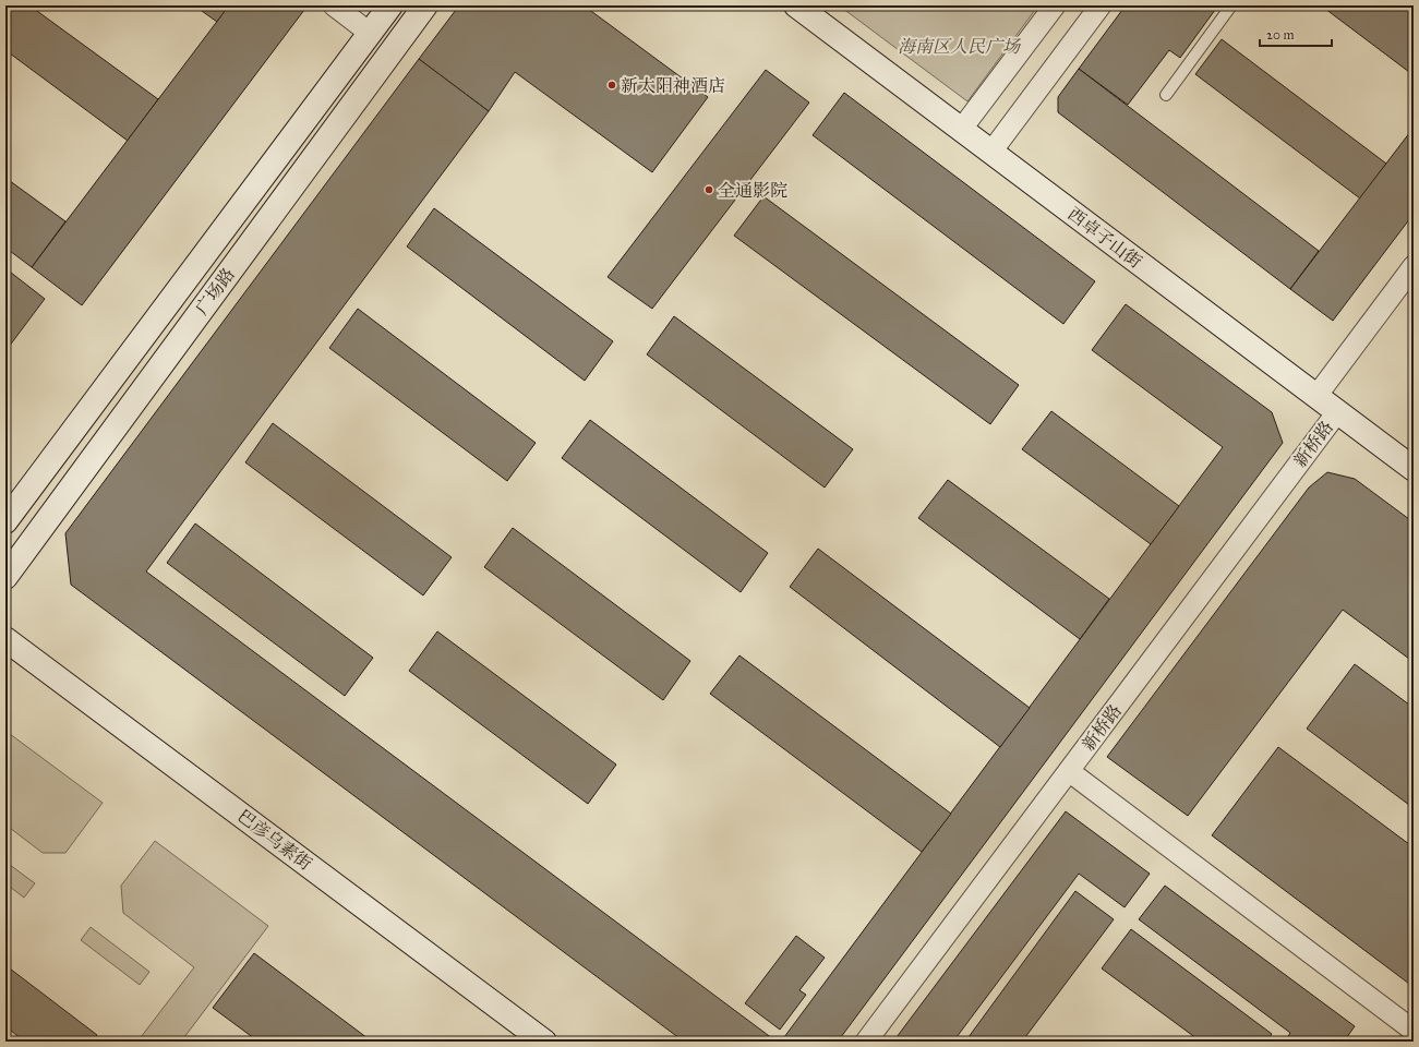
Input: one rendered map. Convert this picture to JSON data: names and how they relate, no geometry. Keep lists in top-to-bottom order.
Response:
{
  "streets": {
    "street": [
      "西卓子山街",
      "广场路",
      "新桥路",
      "巴彦乌素街"
    ]
  },
  "crossings": [
    ["西卓子山街", "新桥路"]
  ],
  "parks": ["海南区人民广场"],
  "places": ["新太阳神酒店", "全通影院"],
  "scale_bar": "20 m"
}
